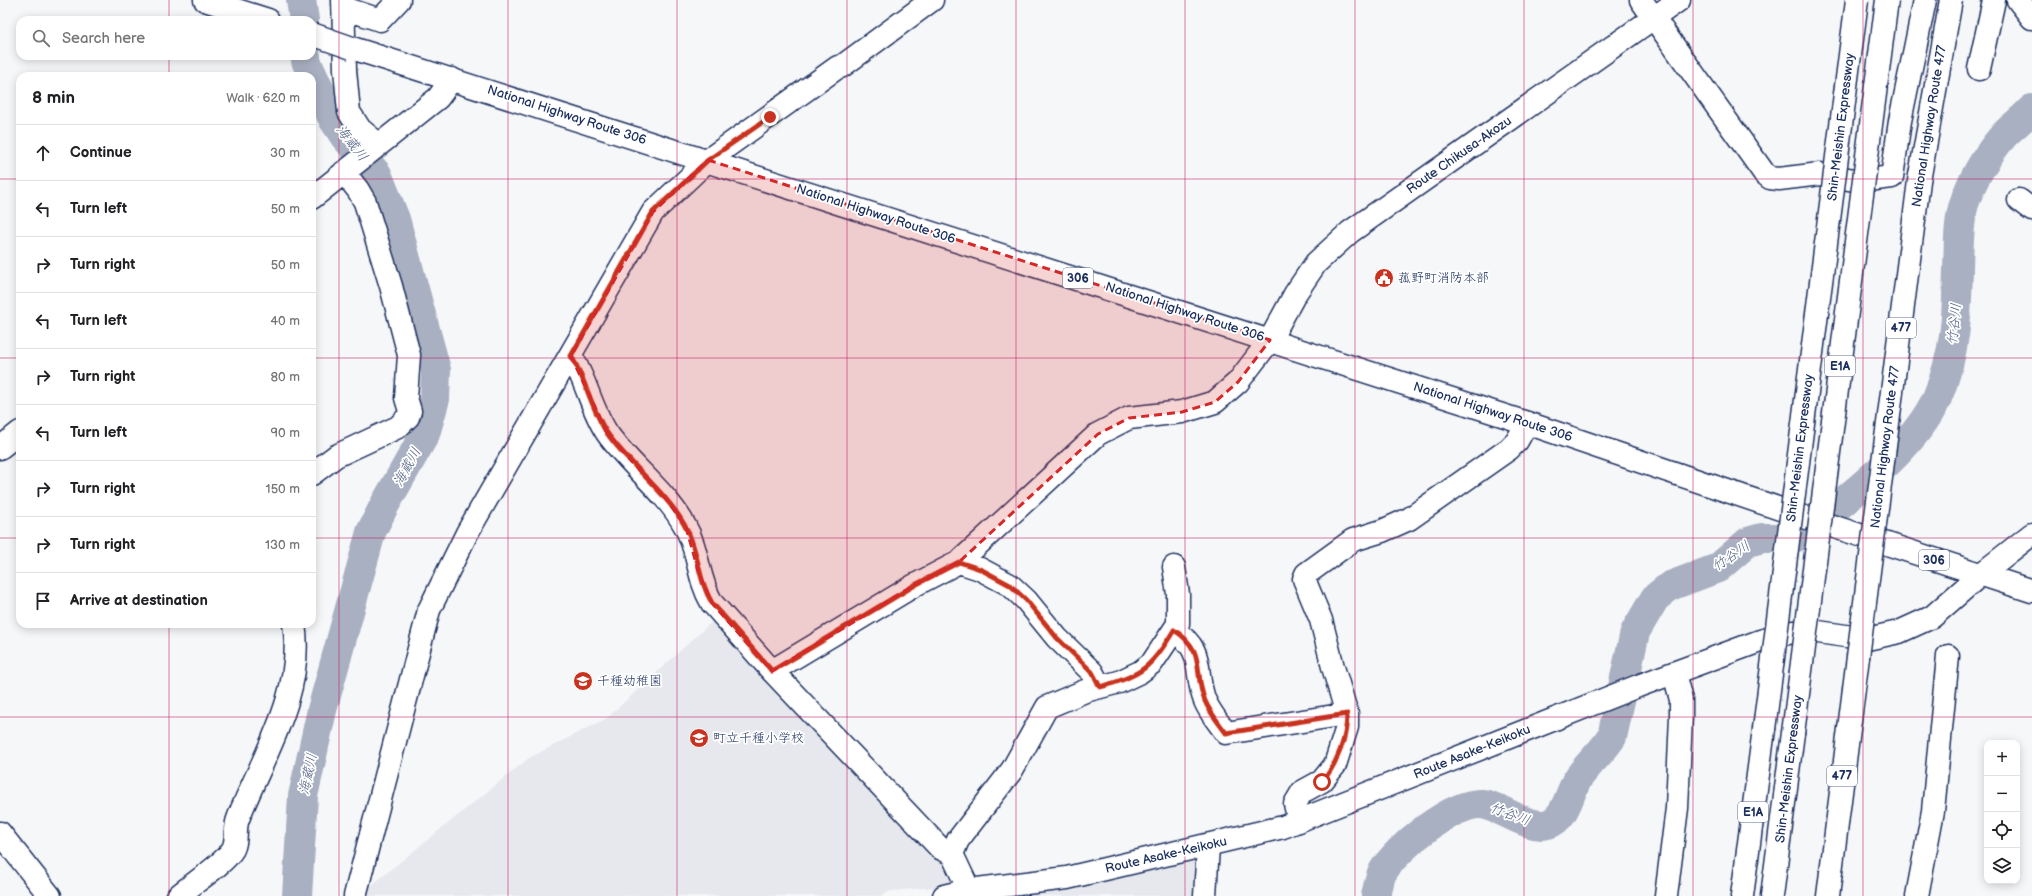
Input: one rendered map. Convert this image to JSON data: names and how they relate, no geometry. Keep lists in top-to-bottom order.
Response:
{
  "streets": {
    "main road": [
      "National Highway Route 306",
      "National Highway Route 477",
      "Shin-Meishin Expressway",
      "Route Chikusa-Akozu",
      "306",
      "477",
      "E1A",
      "Route Asake-Keikoku"
    ]
  },
  "crossings": [
    ["National Highway Route 306", "Route Chikusa-Akozu"],
    ["National Highway Route 306", "Route Asake-Keikoku"]
  ],
  "water": ["海蔵川", "竹谷川"],
  "places": {
    "public building": ["菰野町消防本部"],
    "school or university": ["千種幼稚園", "町立千種小学校"]
  },
  "page": {
    "search": "Search here",
    "heading": ["8 min", "Walk · 620 m"],
    "list": [
      ["Continue", "30 m"],
      ["Turn left", "50 m"],
      ["Turn right", "50 m"],
      ["Turn left", "40 m"],
      ["Turn right", "80 m"],
      ["Turn left", "90 m"],
      ["Turn right", "150 m"],
      ["Turn right", "130 m"],
      "Arrive at destination"
    ],
    "map_buttons": ["+", "−"]
  }
}
